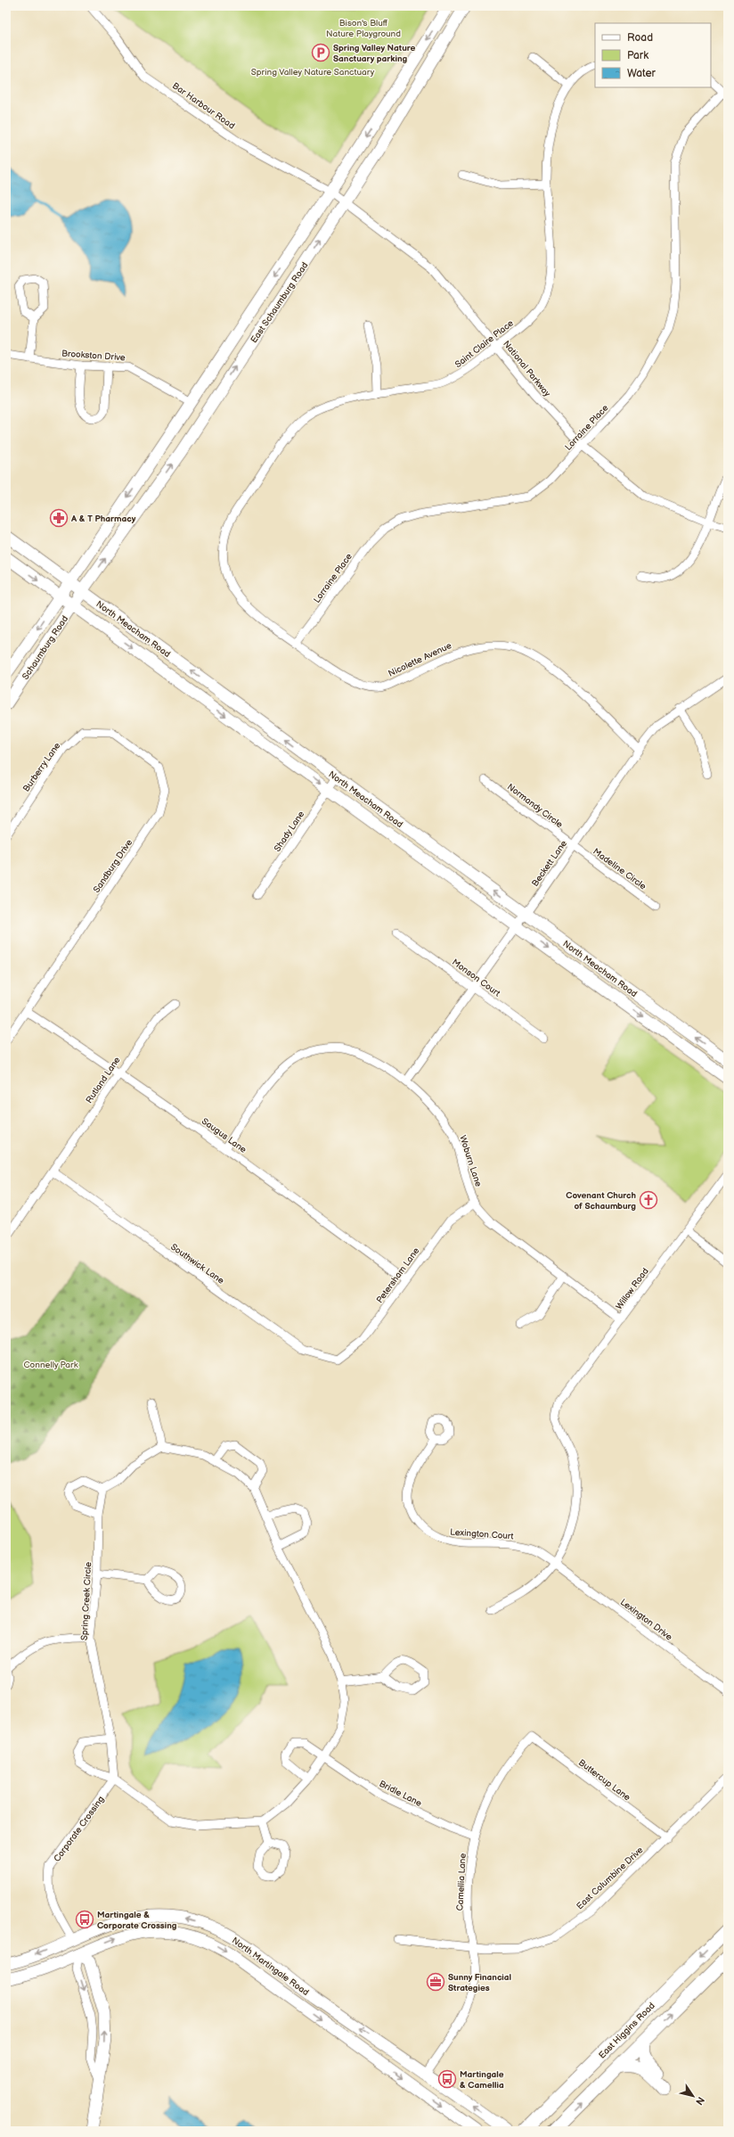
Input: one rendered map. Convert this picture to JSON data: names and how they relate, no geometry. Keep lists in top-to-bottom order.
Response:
{
  "streets": {
    "main road": [
      "East Schaumburg Road",
      "North Meacham Road",
      "Schaumburg Road",
      "North Martingale Road",
      "East Higgins Road"
    ],
    "street": [
      "Bar Harbour Road",
      "Saint Claire Place",
      "Brookston Drive",
      "National Parkway",
      "Lorraine Place",
      "Nicolette Avenue",
      "Burberry Lane",
      "Normandy Circle",
      "Shady Lane",
      "Beckett Lane",
      "Sandburg Drive",
      "Madeline Circle",
      "Monson Court",
      "Rutland Lane",
      "Saugus Lane",
      "Woburn Lane",
      "Southwick Lane",
      "Petersham Lane",
      "Willow Road",
      "Lexington Court",
      "Spring Creek Circle",
      "Lexington Drive",
      "Buttercup Lane",
      "Bridle Lane",
      "Corporate Crossing",
      "East Columbine Drive",
      "Camellia Lane"
    ]
  },
  "crossings": [
    ["Bar Harbour Road", "East Schaumburg Road"],
    ["Bar Harbour Road", "National Parkway"],
    ["East Schaumburg Road", "Brookston Drive"],
    ["East Schaumburg Road", "National Parkway"],
    ["East Schaumburg Road", "North Meacham Road"],
    ["East Schaumburg Road", "Schaumburg Road"],
    ["Saint Claire Place", "National Parkway"],
    ["Saint Claire Place", "Nicolette Avenue"],
    ["National Parkway", "Lorraine Place"],
    ["Lorraine Place", "Nicolette Avenue"],
    ["North Meacham Road", "Schaumburg Road"],
    ["North Meacham Road", "Shady Lane"],
    ["North Meacham Road", "Beckett Lane"],
    ["Nicolette Avenue", "Beckett Lane"],
    ["Burberry Lane", "Sandburg Drive"],
    ["Normandy Circle", "Beckett Lane"],
    ["Normandy Circle", "Madeline Circle"],
    ["Beckett Lane", "Madeline Circle"],
    ["Beckett Lane", "Monson Court"],
    ["Beckett Lane", "Woburn Lane"],
    ["Sandburg Drive", "Saugus Lane"],
    ["Rutland Lane", "Saugus Lane"],
    ["Rutland Lane", "Southwick Lane"],
    ["Saugus Lane", "Woburn Lane"],
    ["Saugus Lane", "Petersham Lane"],
    ["Woburn Lane", "Petersham Lane"],
    ["Woburn Lane", "Willow Road"],
    ["Southwick Lane", "Petersham Lane"],
    ["Willow Road", "Lexington Court"],
    ["Willow Road", "Lexington Drive"],
    ["Lexington Court", "Lexington Drive"],
    ["Spring Creek Circle", "Corporate Crossing"],
    ["Buttercup Lane", "East Columbine Drive"],
    ["Buttercup Lane", "Camellia Lane"],
    ["Bridle Lane", "Camellia Lane"],
    ["Corporate Crossing", "North Martingale Road"],
    ["East Columbine Drive", "Camellia Lane"],
    ["Camellia Lane", "North Martingale Road"]
  ],
  "parks": ["Bison's Bluff Nature Playground", "Spring Valley Nature Sanctuary", "Connelly Park"],
  "places": {
    "parking": ["Spring Valley Nature Sanctuary parking"],
    "pharmacy": ["A & T Pharmacy"],
    "church": ["Covenant Church of Schaumburg"],
    "bus stop": ["Martingale & Corporate Crossing", "Martingale & Camellia"],
    "office": ["Sunny Financial Strategies"]
  },
  "legend": ["Road", "Park", "Water"],
  "north": "bottom right"
}
